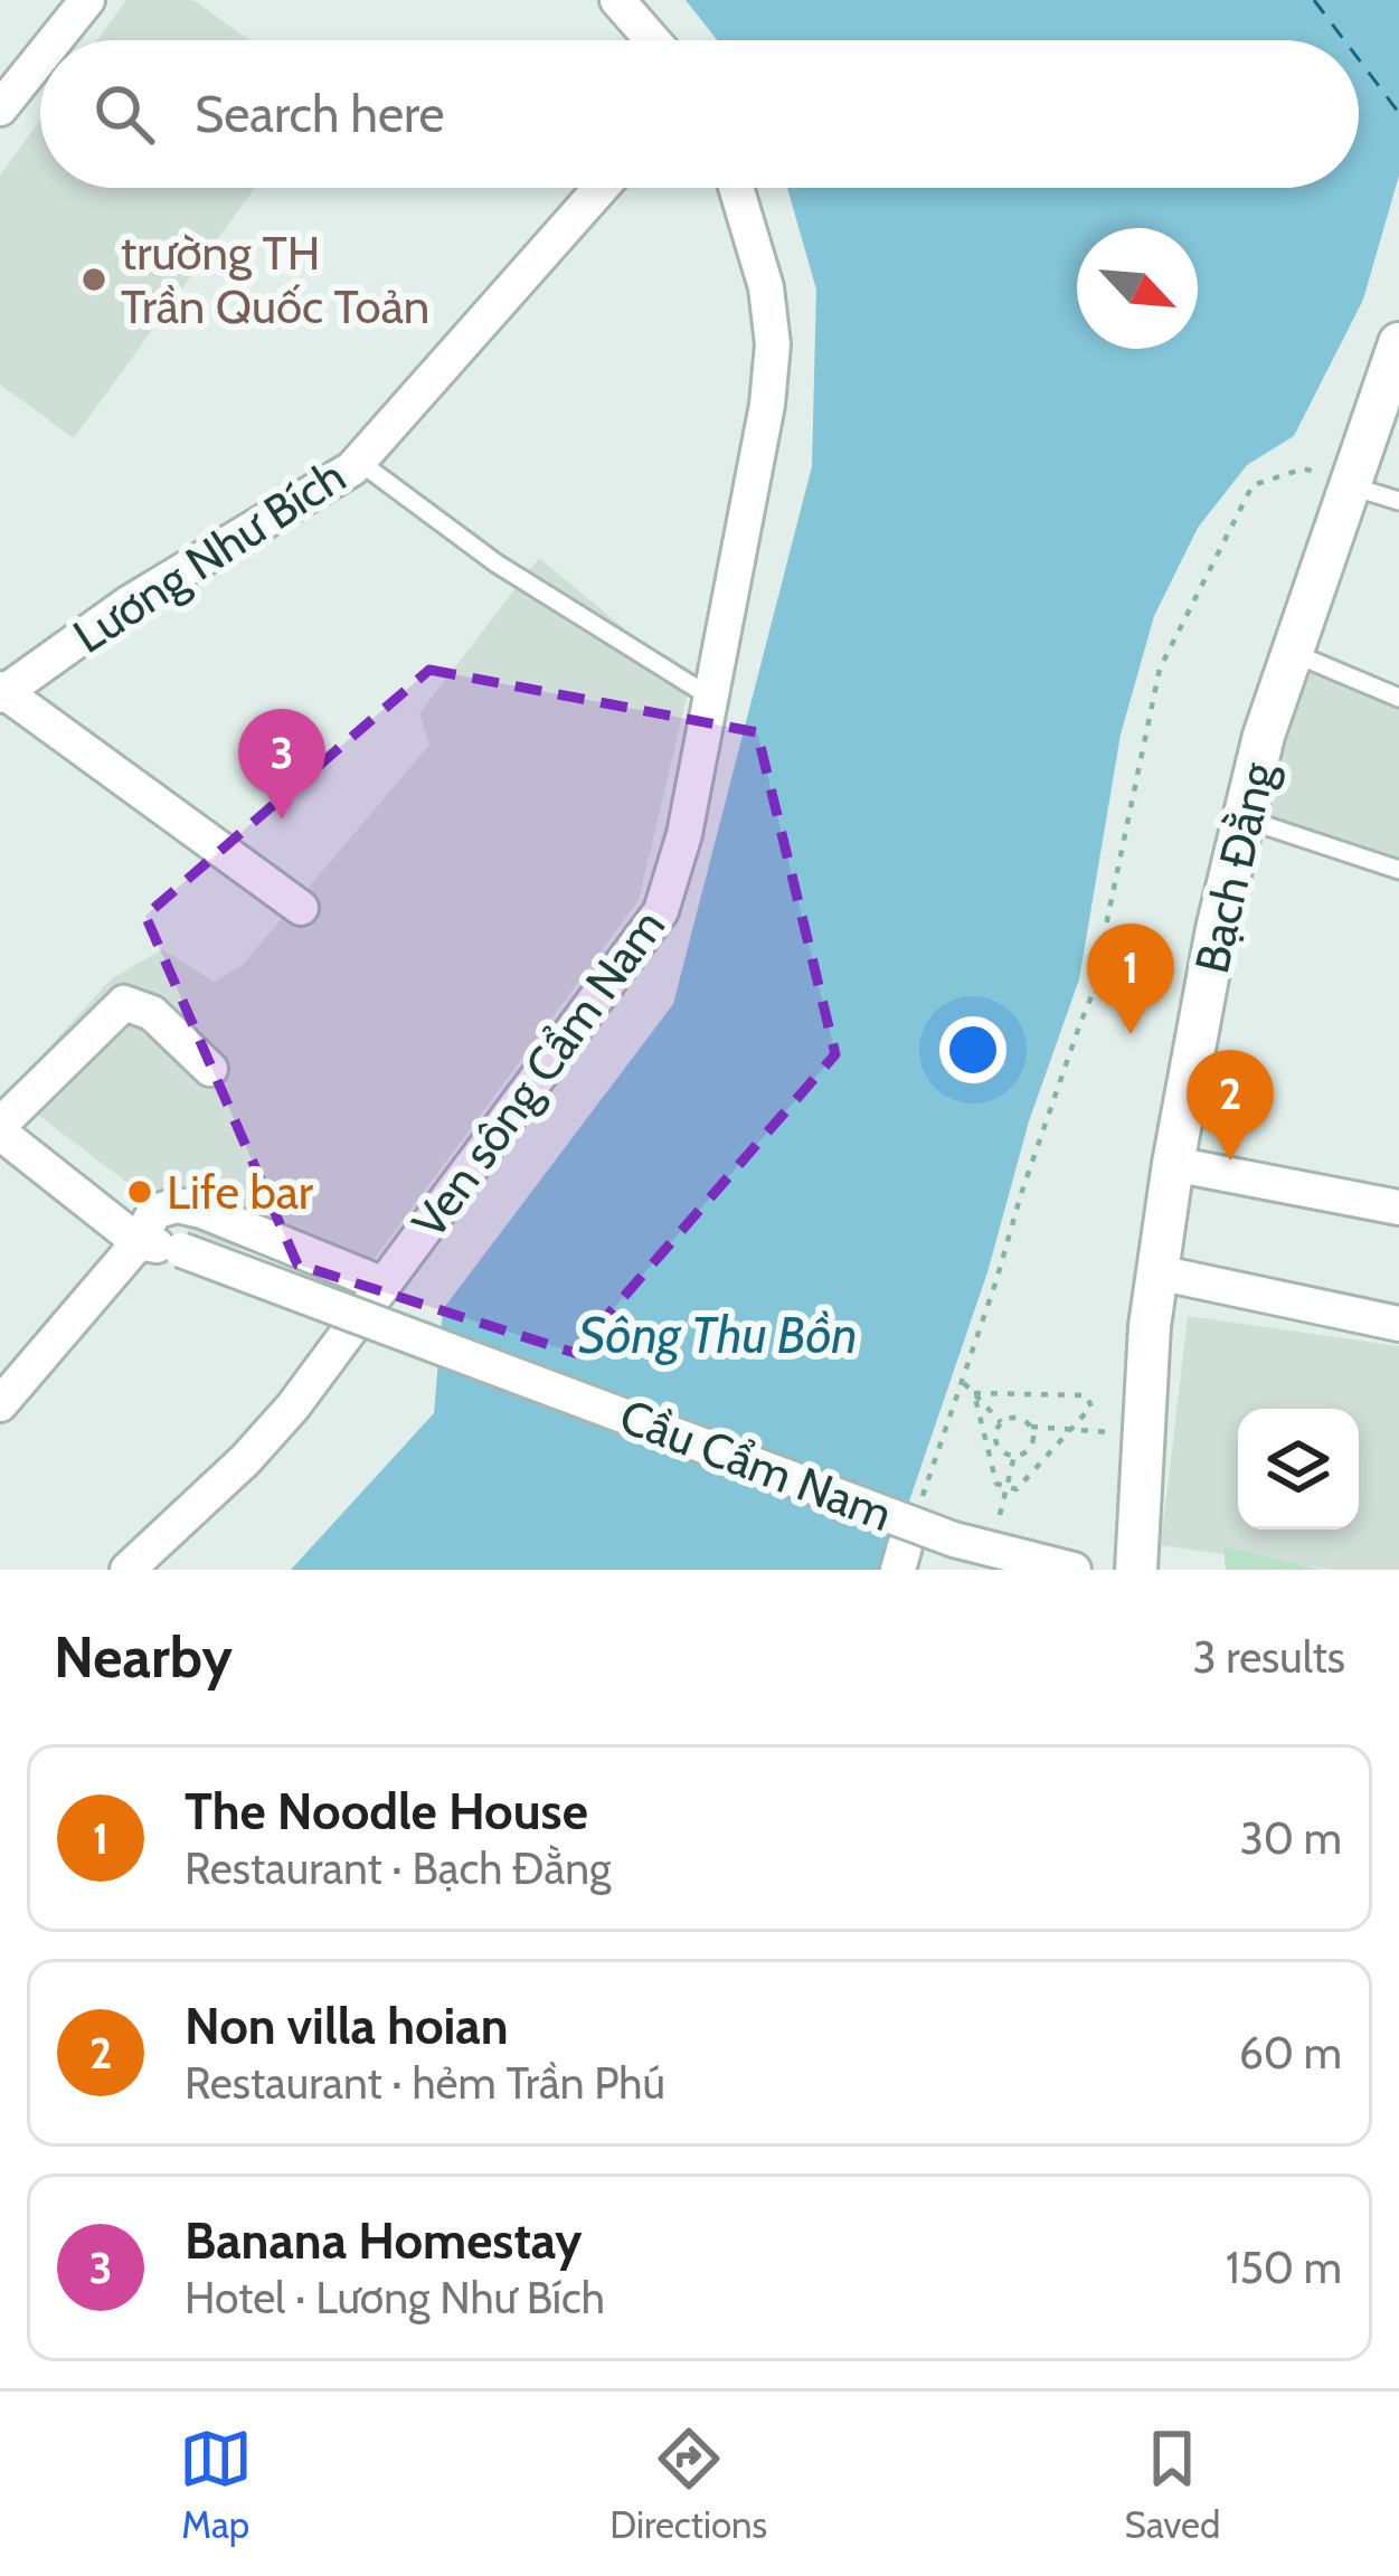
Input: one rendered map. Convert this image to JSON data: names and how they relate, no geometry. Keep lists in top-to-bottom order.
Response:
{
  "streets": {
    "street": [
      "Lương Như Bích",
      "Bạch Đằng",
      "Ven sông Cẩm Nam",
      "Cầu Cẩm Nam"
    ]
  },
  "water": ["Sông Thu Bồn"],
  "places": ["trường TH Trần Quốc Toản", "Life bar"],
  "north": "bottom right",
  "page": {
    "search": "Search here",
    "pins": ["3", "1", "2"],
    "heading": ["Nearby", "3 results"],
    "list": [
      {
        "mark": "1",
        "name": "The Noodle House",
        "note": "Restaurant · Bạch Đằng",
        "value": "30 m"
      },
      {
        "mark": "2",
        "name": "Non villa hoian",
        "note": "Restaurant · hẻm Trần Phú",
        "value": "60 m"
      },
      {
        "mark": "3",
        "name": "Banana Homestay",
        "note": "Hotel · Lương Như Bích",
        "value": "150 m"
      }
    ],
    "nav": ["Map", "Directions", "Saved"]
  }
}
